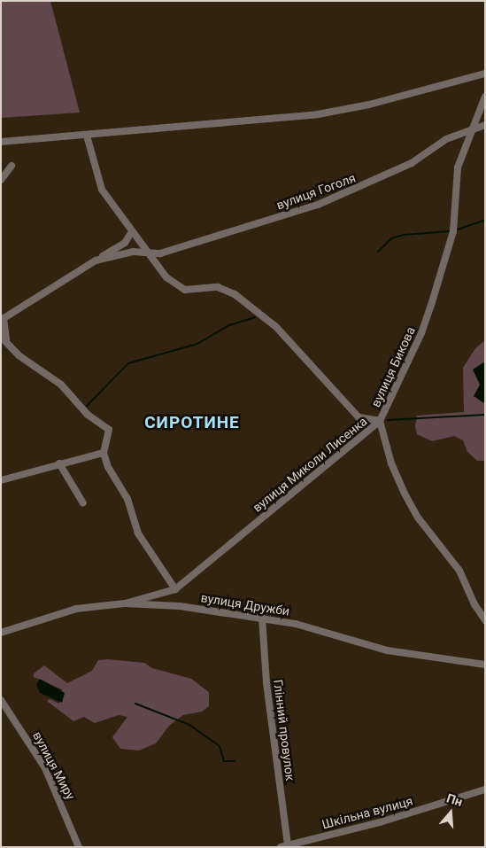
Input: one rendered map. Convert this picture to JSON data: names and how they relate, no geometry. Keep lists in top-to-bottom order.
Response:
{
  "streets": {
    "street": [
      "вулиця Гоголя",
      "вулиця Бикова",
      "вулиця Миколи Лисенка",
      "вулиця Дружби",
      "Глінний провулок",
      "вулиця Миру",
      "Шкільна вулиця"
    ]
  },
  "crossings": [
    ["вулиця Гоголя", "вулиця Бикова"],
    ["вулиця Гоголя", "вулиця Миколи Лисенка"],
    ["вулиця Бикова", "вулиця Миколи Лисенка"],
    ["вулиця Миколи Лисенка", "вулиця Дружби"],
    ["вулиця Дружби", "Глінний провулок"],
    ["Глінний провулок", "Шкільна вулиця"]
  ],
  "districts": ["СИРОТИНЕ"],
  "north": "top"
}
